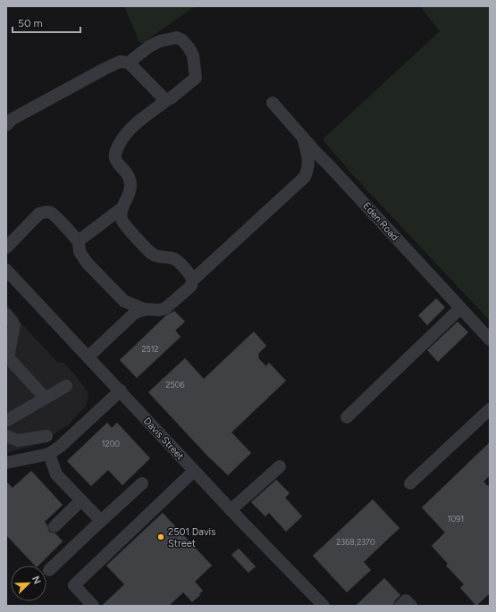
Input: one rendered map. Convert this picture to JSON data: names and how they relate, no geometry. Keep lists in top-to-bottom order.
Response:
{
  "streets": {
    "street": ["Eden Road", "Davis Street"]
  },
  "places": ["2501 Davis Street"],
  "house_numbers": [
    "2512",
    "2506",
    "1200",
    "1091",
    "2368;2370"
  ],
  "scale_bar": "50 m",
  "north": "top right"
}
